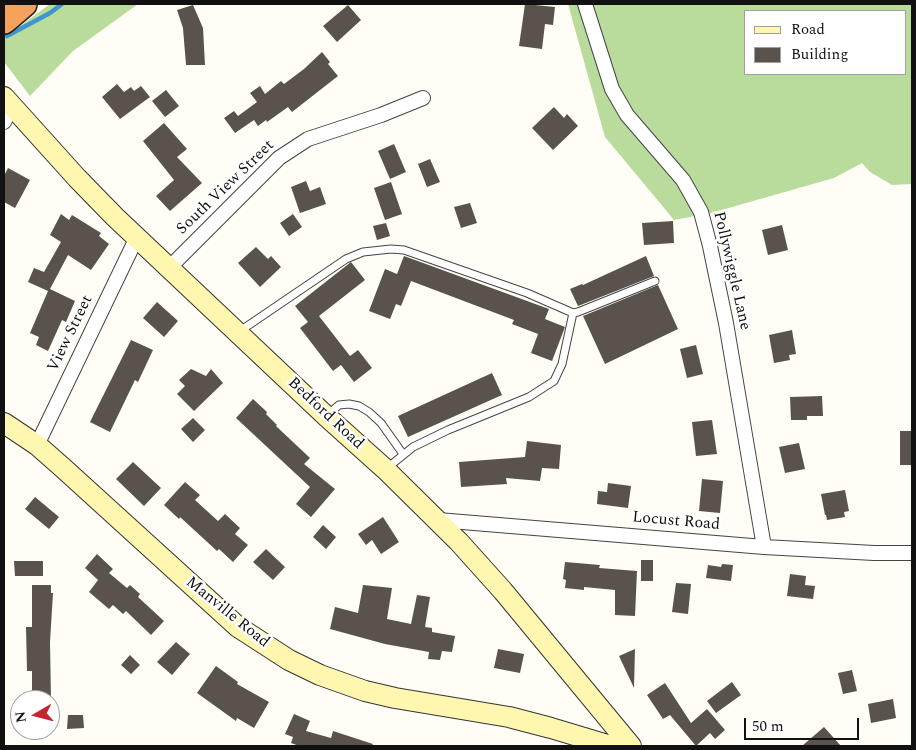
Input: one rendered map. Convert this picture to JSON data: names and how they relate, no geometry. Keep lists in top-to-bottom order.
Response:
{
  "streets": {
    "main road": ["Bedford Road", "Manville Road"],
    "street": [
      "South View Street",
      "Pollywiggle Lane",
      "View Street",
      "Locust Road"
    ]
  },
  "crossings": [
    ["South View Street", "Bedford Road"],
    ["Pollywiggle Lane", "Locust Road"],
    ["View Street", "Bedford Road"],
    ["View Street", "Manville Road"],
    ["Bedford Road", "Locust Road"]
  ],
  "legend": ["Road", "Building"],
  "scale_bar": "50 m",
  "north": "left"
}
